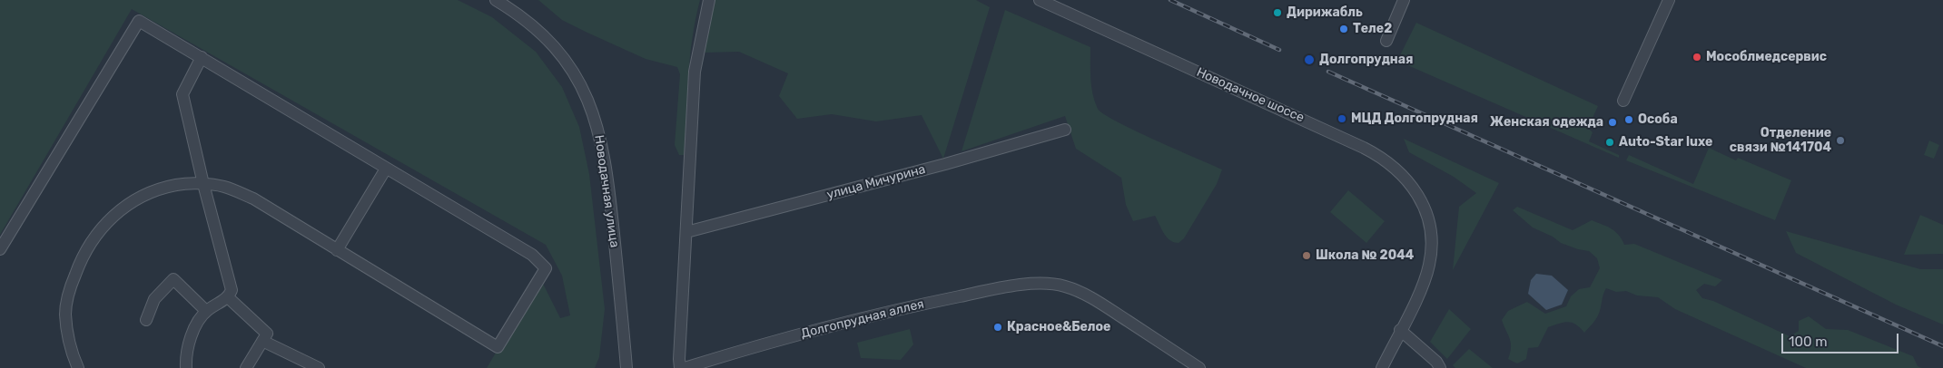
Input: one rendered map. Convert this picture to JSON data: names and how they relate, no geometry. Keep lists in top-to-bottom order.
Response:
{
  "streets": {
    "street": [
      "Новодачное шоссе",
      "улица Мичурина",
      "Новодачная улица",
      "Долгопрудная аллея"
    ]
  },
  "places": [
    "Дирижабль",
    "Теле2",
    "Мособлмедсервис",
    "Долгопрудная",
    "МЦД Долгопрудная",
    "Особа",
    "Женская одежда",
    "Отделение связи №141704",
    "Auto-Star luxe",
    "Школа № 2044",
    "Красное&Белое"
  ],
  "scale_bar": "100 m"
}
